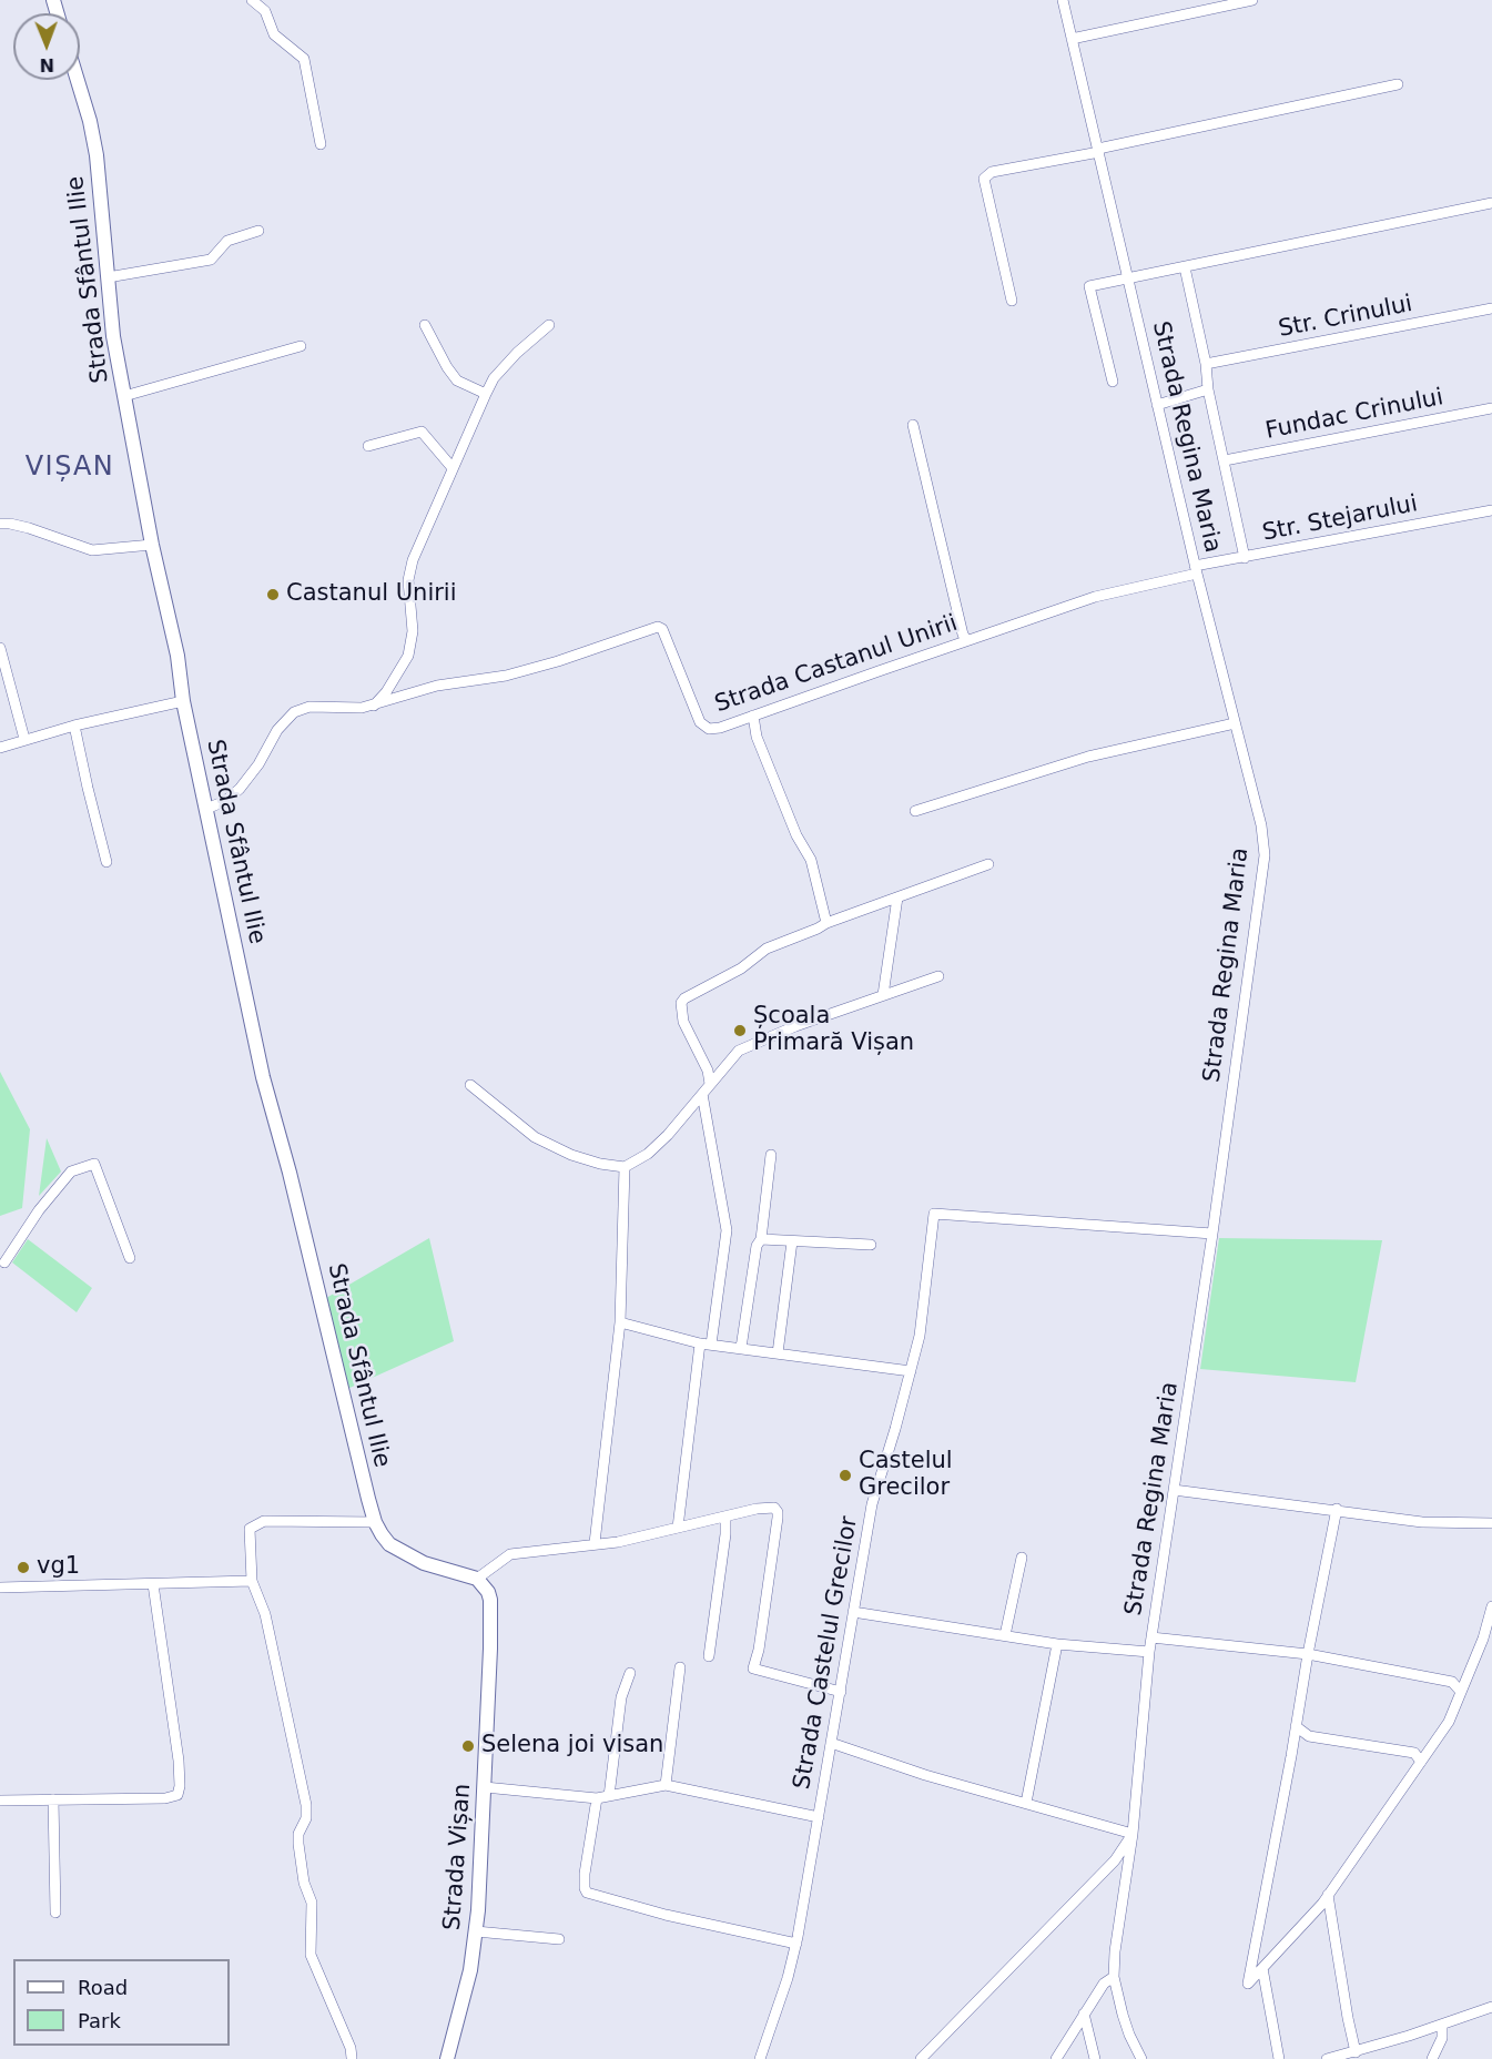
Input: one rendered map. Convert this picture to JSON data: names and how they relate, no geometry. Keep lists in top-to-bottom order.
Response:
{
  "streets": {
    "street": [
      "Strada Sfântul Ilie",
      "Str. Crinului",
      "Fundac Crinului",
      "Strada Regina Maria",
      "Str. Stejarului",
      "Strada Castanul Unirii",
      "Strada Castelul Grecilor",
      "Strada Vișan"
    ]
  },
  "crossings": [
    ["Strada Sfântul Ilie", "Strada Castanul Unirii"],
    ["Strada Sfântul Ilie", "Strada Vișan"],
    ["Strada Regina Maria", "Str. Stejarului"],
    ["Strada Regina Maria", "Strada Castanul Unirii"],
    ["Strada Regina Maria", "Strada Castelul Grecilor"],
    ["Str. Stejarului", "Strada Castanul Unirii"]
  ],
  "districts": ["VIȘAN"],
  "places": [
    "Castanul Unirii",
    "Școala Primară Vișan",
    "Castelul Grecilor",
    "vg1",
    "Selena joi visan"
  ],
  "legend": ["Road", "Park"],
  "north": "bottom"
}
